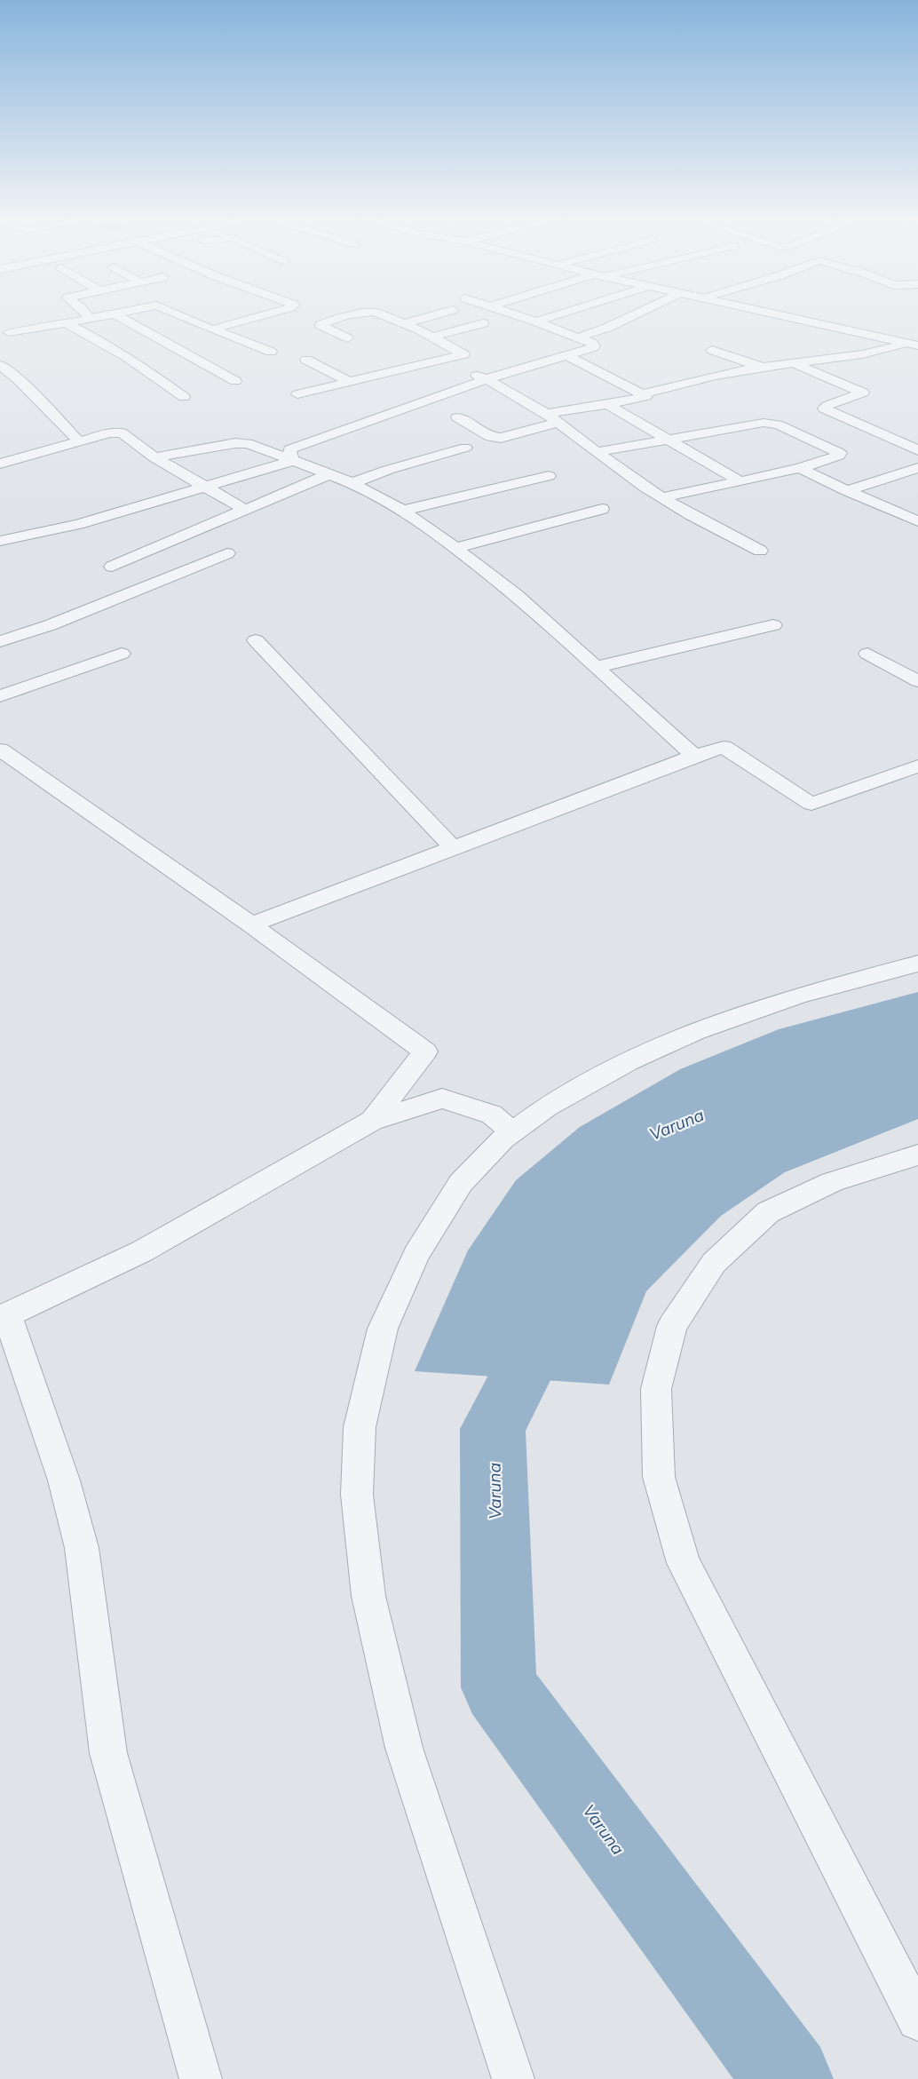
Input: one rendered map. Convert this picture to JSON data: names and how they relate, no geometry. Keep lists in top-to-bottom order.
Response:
{
  "water": ["Varuna"]
}
